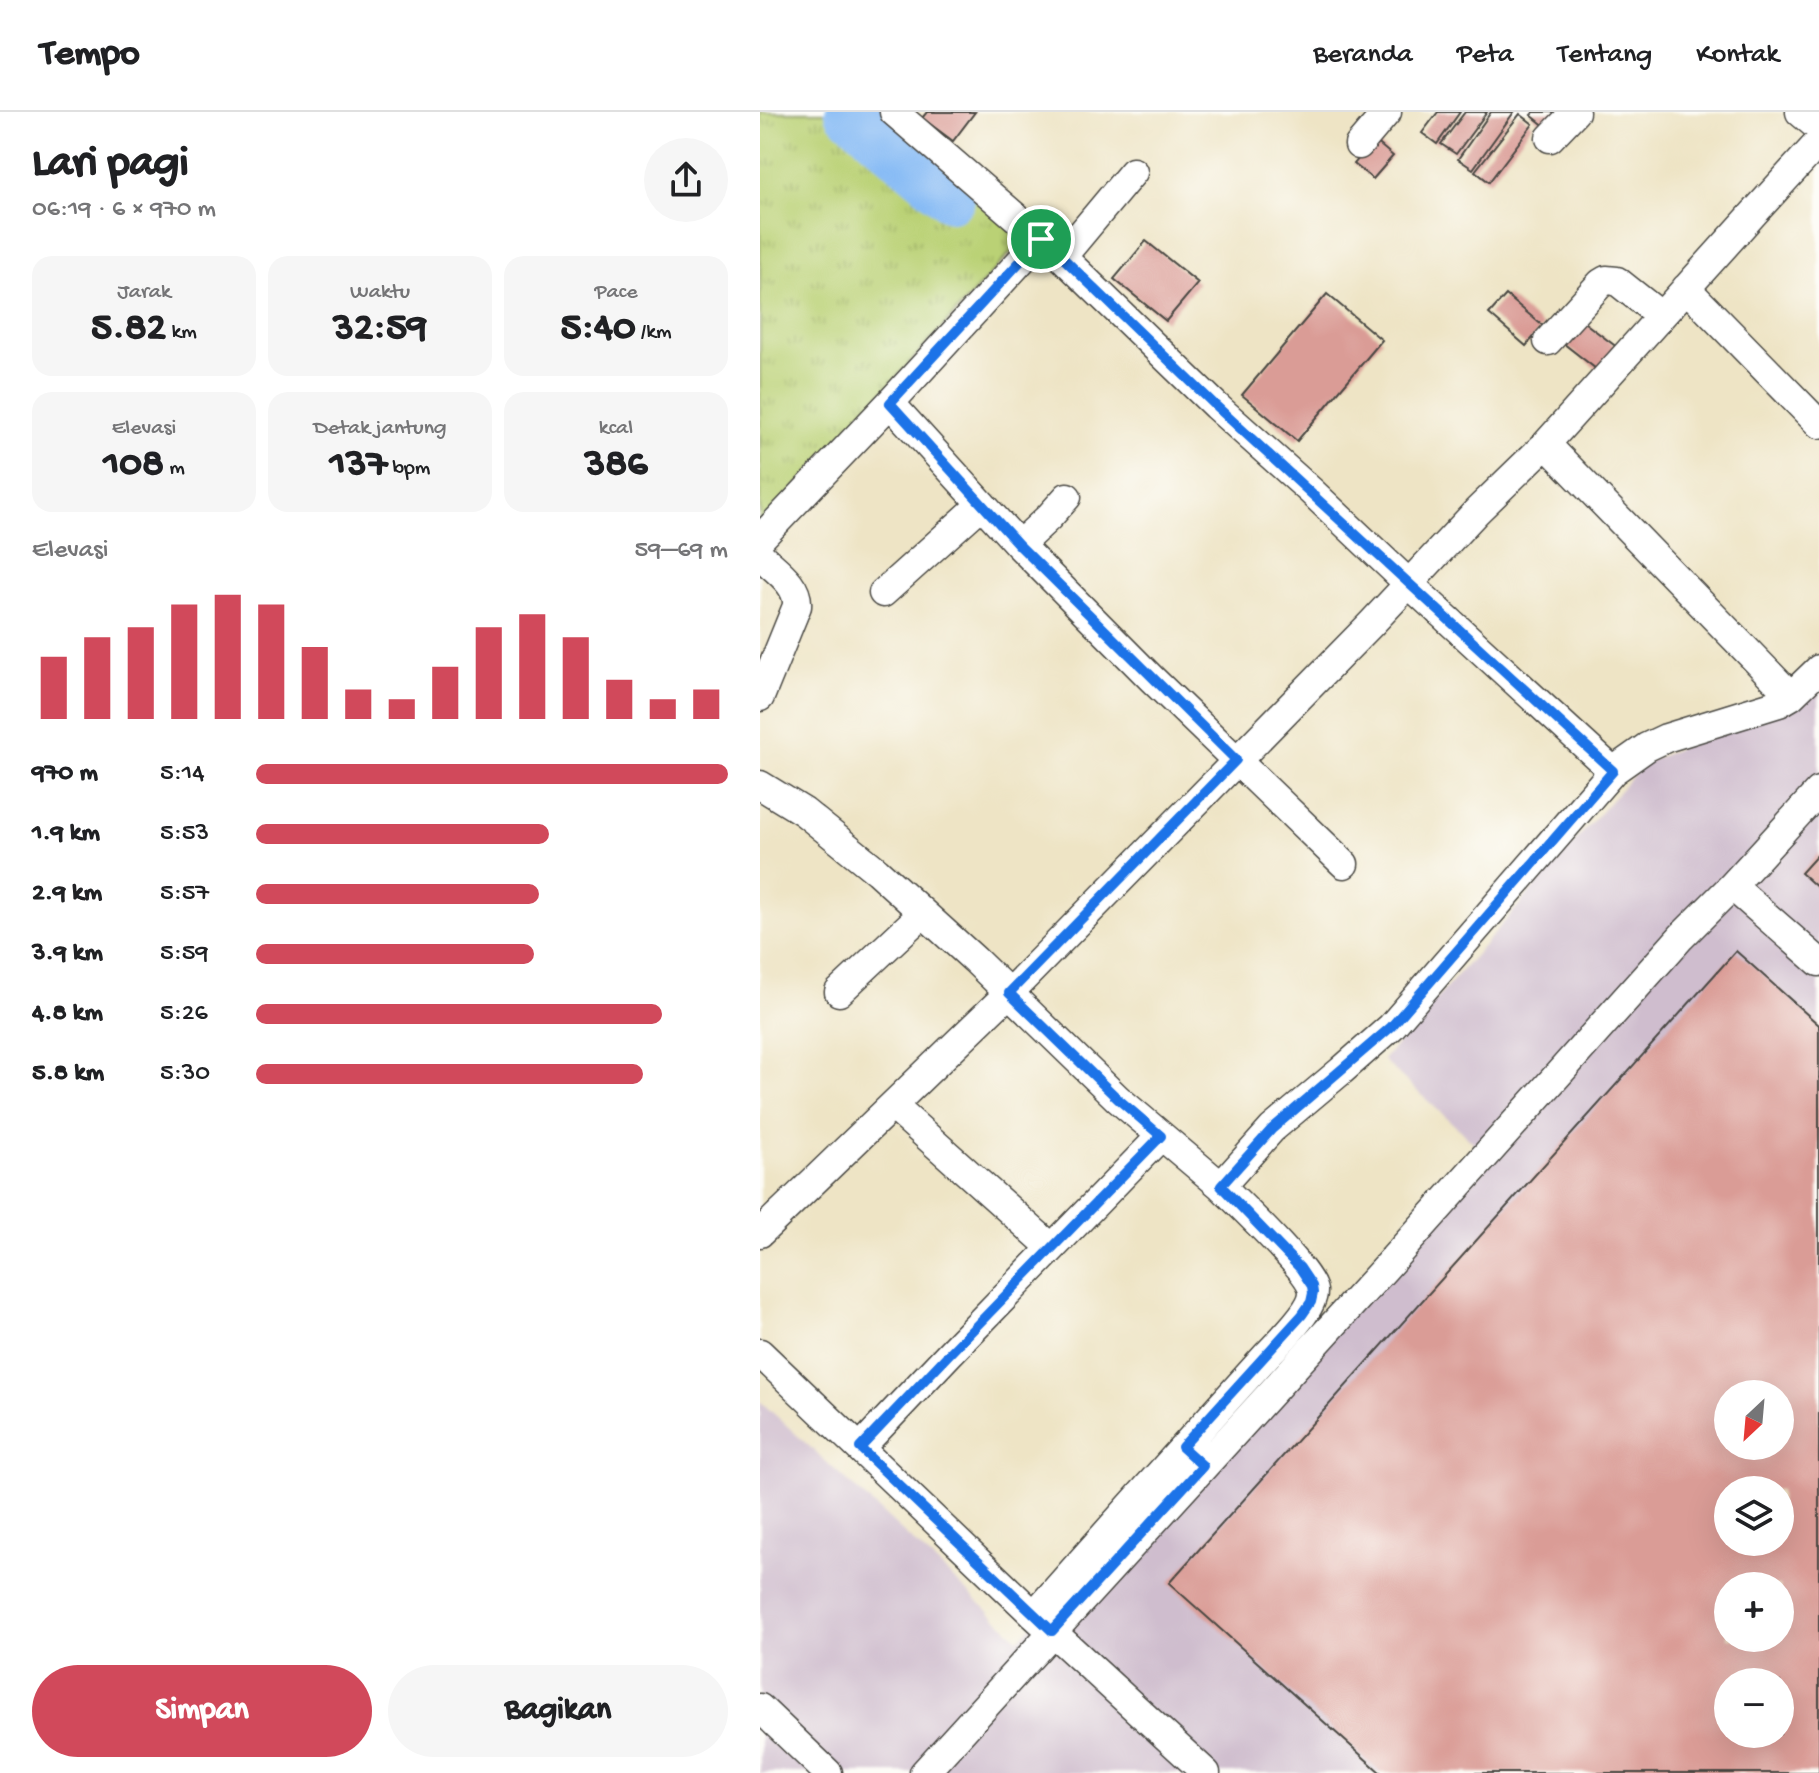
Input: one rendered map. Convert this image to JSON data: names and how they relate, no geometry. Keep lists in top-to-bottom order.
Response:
{
  "north": "bottom left",
  "page": {
    "header": "Tempo",
    "nav": [
      "Beranda",
      "Peta",
      "Tentang",
      "Kontak"
    ],
    "heading": ["Lari pagi", "06:19 · 6 × 970 m"],
    "stats": [
      ["Jarak", "5.82 km"],
      ["Waktu", "32:59"],
      ["Pace", "5:40 /km"],
      ["Elevasi", "108 m"],
      ["Detak jantung", "137 bpm"],
      ["kcal", "386"]
    ],
    "chart": ["Elevasi", "59–69 m"],
    "list": [
      {
        "name": "970 m",
        "note": "5:14"
      },
      {
        "name": "1.9 km",
        "note": "5:53"
      },
      {
        "name": "2.9 km",
        "note": "5:57"
      },
      {
        "name": "3.9 km",
        "note": "5:59"
      },
      {
        "name": "4.8 km",
        "note": "5:26"
      },
      {
        "name": "5.8 km",
        "note": "5:30"
      }
    ],
    "map_buttons": ["+", "−"],
    "buttons": ["Simpan", "Bagikan"]
  }
}
